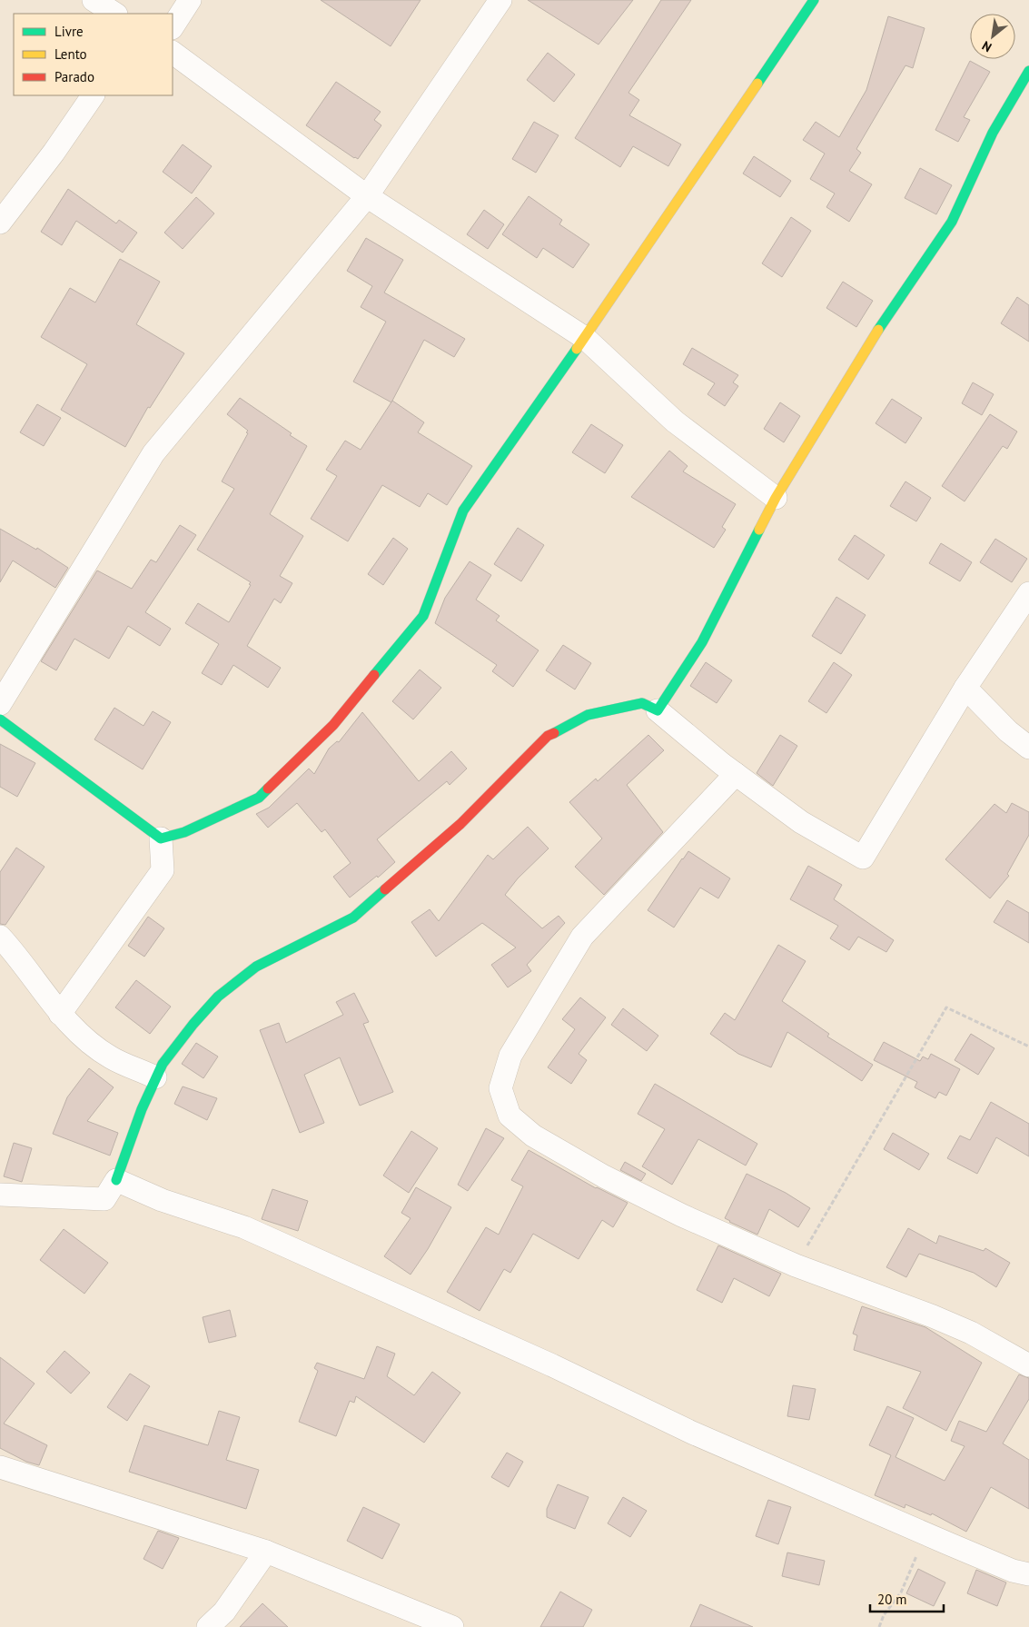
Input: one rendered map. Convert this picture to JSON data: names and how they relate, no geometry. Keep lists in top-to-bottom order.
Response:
{
  "legend": ["Livre", "Lento", "Parado"],
  "scale_bar": "20 m",
  "north": "bottom left"
}
